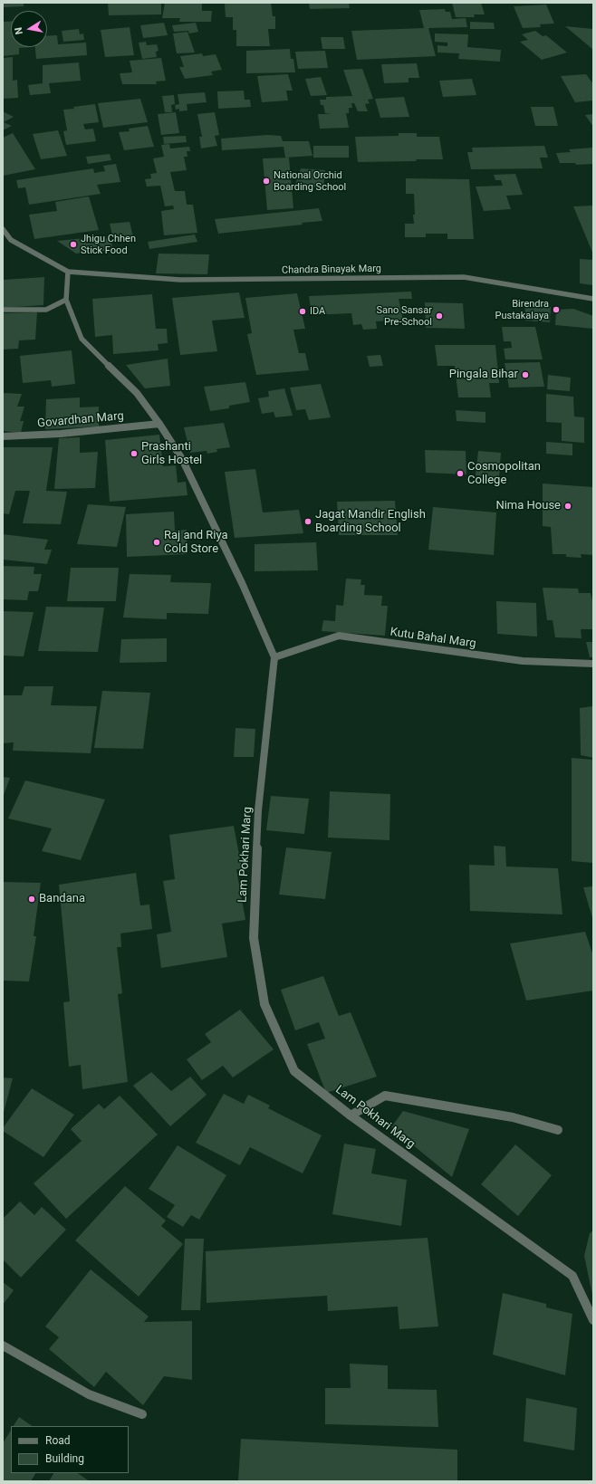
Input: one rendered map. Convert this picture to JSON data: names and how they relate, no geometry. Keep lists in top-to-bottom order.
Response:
{
  "streets": {
    "street": [
      "Chandra Binayak Marg",
      "Govardhan Marg",
      "Kutu Bahal Marg",
      "Lam Pokhari Marg"
    ]
  },
  "crossings": [
    ["Govardhan Marg", "Lam Pokhari Marg"],
    ["Kutu Bahal Marg", "Lam Pokhari Marg"]
  ],
  "places": [
    "National Orchid Boarding School",
    "Jhigu Chhen Stick Food",
    "Birendra Pustakalaya",
    "IDA",
    "Sano Sansar Pre-School",
    "Pingala Bihar",
    "Prashanti Girls Hostel",
    "Cosmopolitan College",
    "Nima House",
    "Jagat Mandir English Boarding School",
    "Raj and Riya Cold Store",
    "Bandana"
  ],
  "legend": ["Road", "Building"],
  "north": "left"
}
